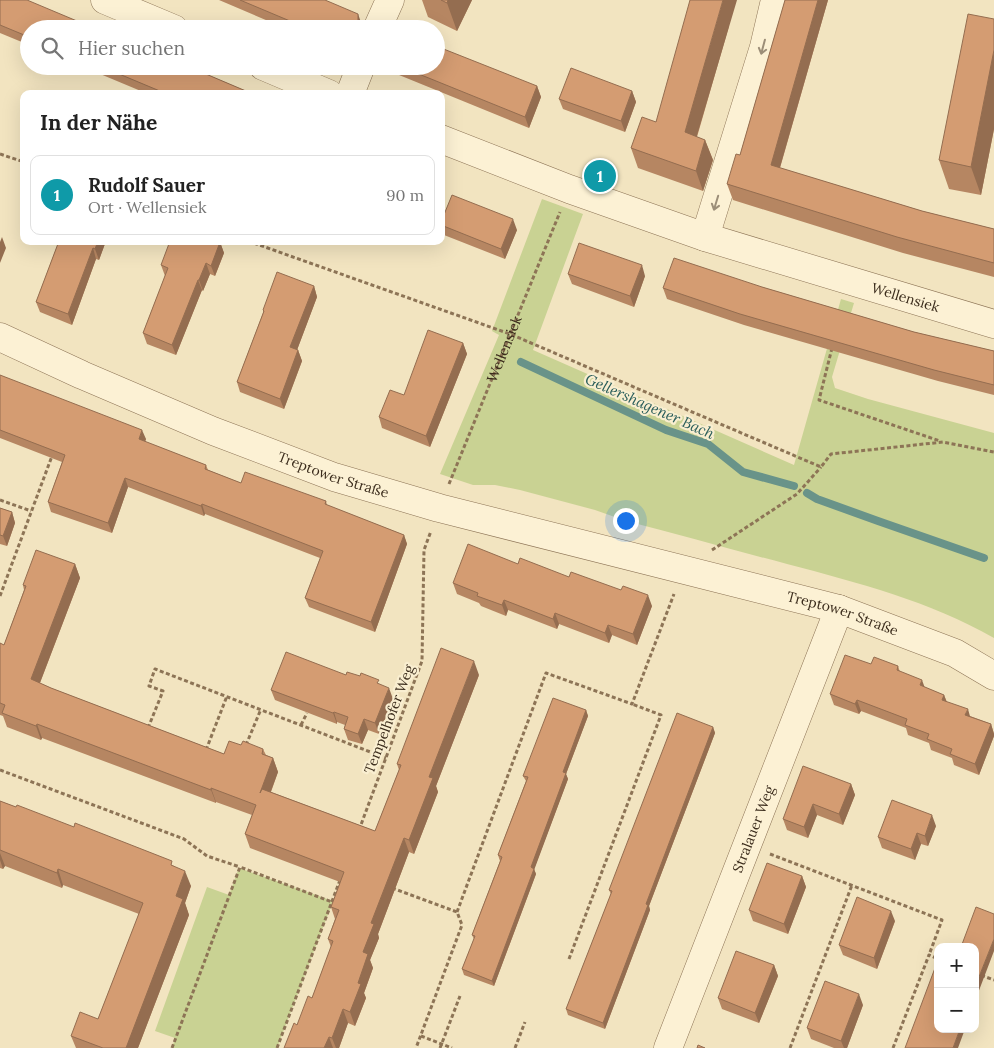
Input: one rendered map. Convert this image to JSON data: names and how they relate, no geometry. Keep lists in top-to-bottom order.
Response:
{
  "streets": {
    "street": ["Wellensiek", "Treptower Straße", "Stralauer Weg"],
    "path": ["Tempelhofer Weg"]
  },
  "crossings": [
    ["Wellensiek", "Treptower Straße"],
    ["Wellensiek", "Tempelhofer Weg"],
    ["Treptower Straße", "Tempelhofer Weg"],
    ["Treptower Straße", "Stralauer Weg"]
  ],
  "water": ["Gellershagener Bach"],
  "page": {
    "search": "Hier suchen",
    "heading": "In der Nähe",
    "list": [
      {
        "mark": "1",
        "name": "Rudolf Sauer",
        "note": "Ort · Wellensiek",
        "value": "90 m"
      }
    ],
    "pins": "1",
    "map_buttons": ["+", "−"]
  }
}
